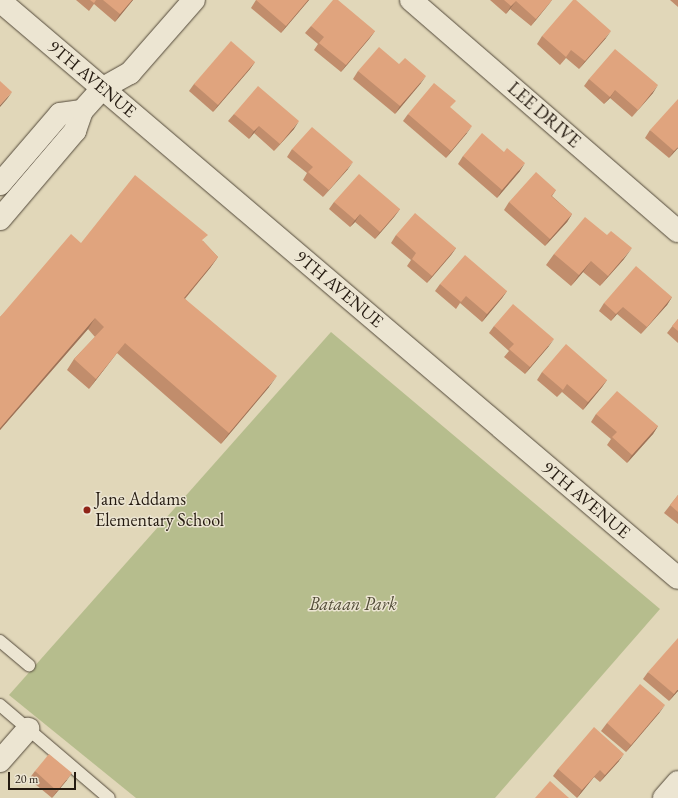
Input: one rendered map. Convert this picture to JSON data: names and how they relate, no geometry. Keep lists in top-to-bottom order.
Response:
{
  "streets": {
    "street": ["9TH AVENUE", "LEE DRIVE"]
  },
  "parks": ["Bataan Park"],
  "places": ["Jane Addams Elementary School"],
  "scale_bar": "20 m"
}
